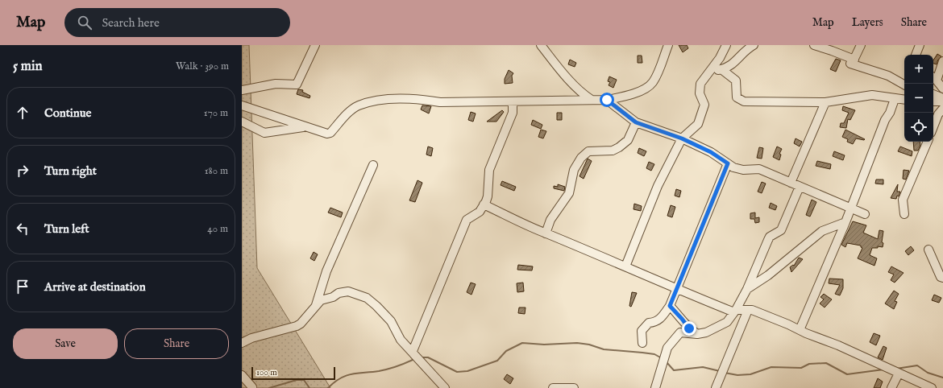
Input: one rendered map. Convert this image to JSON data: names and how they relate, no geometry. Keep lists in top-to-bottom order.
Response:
{
  "scale_bar": "100 m",
  "page": {
    "header": "Map",
    "search": "Search here",
    "nav": ["Map", "Layers", "Share"],
    "heading": ["5 min", "Walk · 390 m"],
    "map_buttons": ["+", "−"],
    "list": [
      ["Continue", "170 m"],
      ["Turn right", "180 m"],
      ["Turn left", "40 m"],
      "Arrive at destination"
    ],
    "buttons": ["Save", "Share"],
    "scale": "100 m"
  }
}
